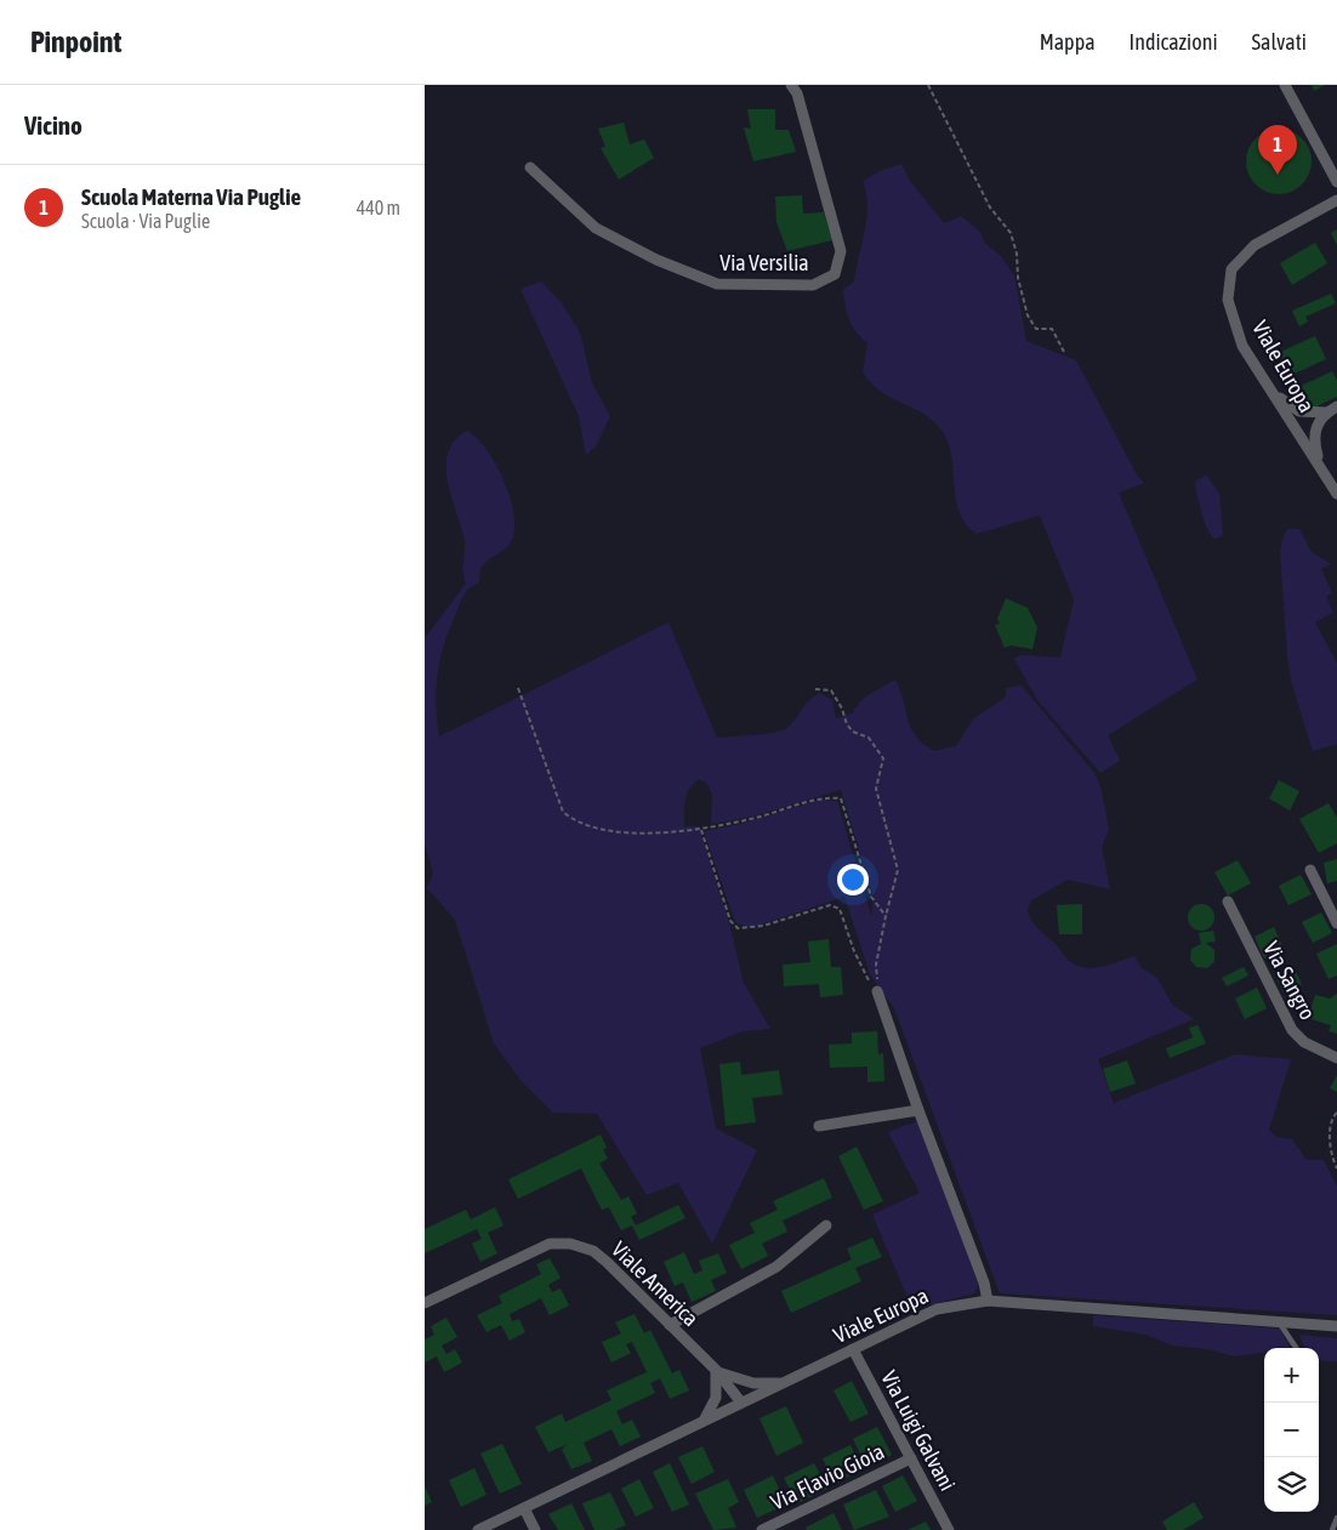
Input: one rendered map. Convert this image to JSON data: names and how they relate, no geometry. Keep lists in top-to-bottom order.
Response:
{
  "streets": {
    "street": [
      "Via Versilia",
      "Viale Europa",
      "Via Sangro",
      "Viale America",
      "Via Luigi Galvani",
      "Via Flavio Gioia"
    ]
  },
  "crossings": [
    ["Viale Europa", "Viale America"],
    ["Viale Europa", "Via Luigi Galvani"],
    ["Via Luigi Galvani", "Via Flavio Gioia"]
  ],
  "page": {
    "header": "Pinpoint",
    "nav": ["Mappa", "Indicazioni", "Salvati"],
    "heading": "Vicino",
    "pins": "1",
    "list": [
      {
        "mark": "1",
        "name": "Scuola Materna Via Puglie",
        "note": "Scuola · Via Puglie",
        "value": "440 m"
      }
    ],
    "map_buttons": ["+", "−"]
  }
}
